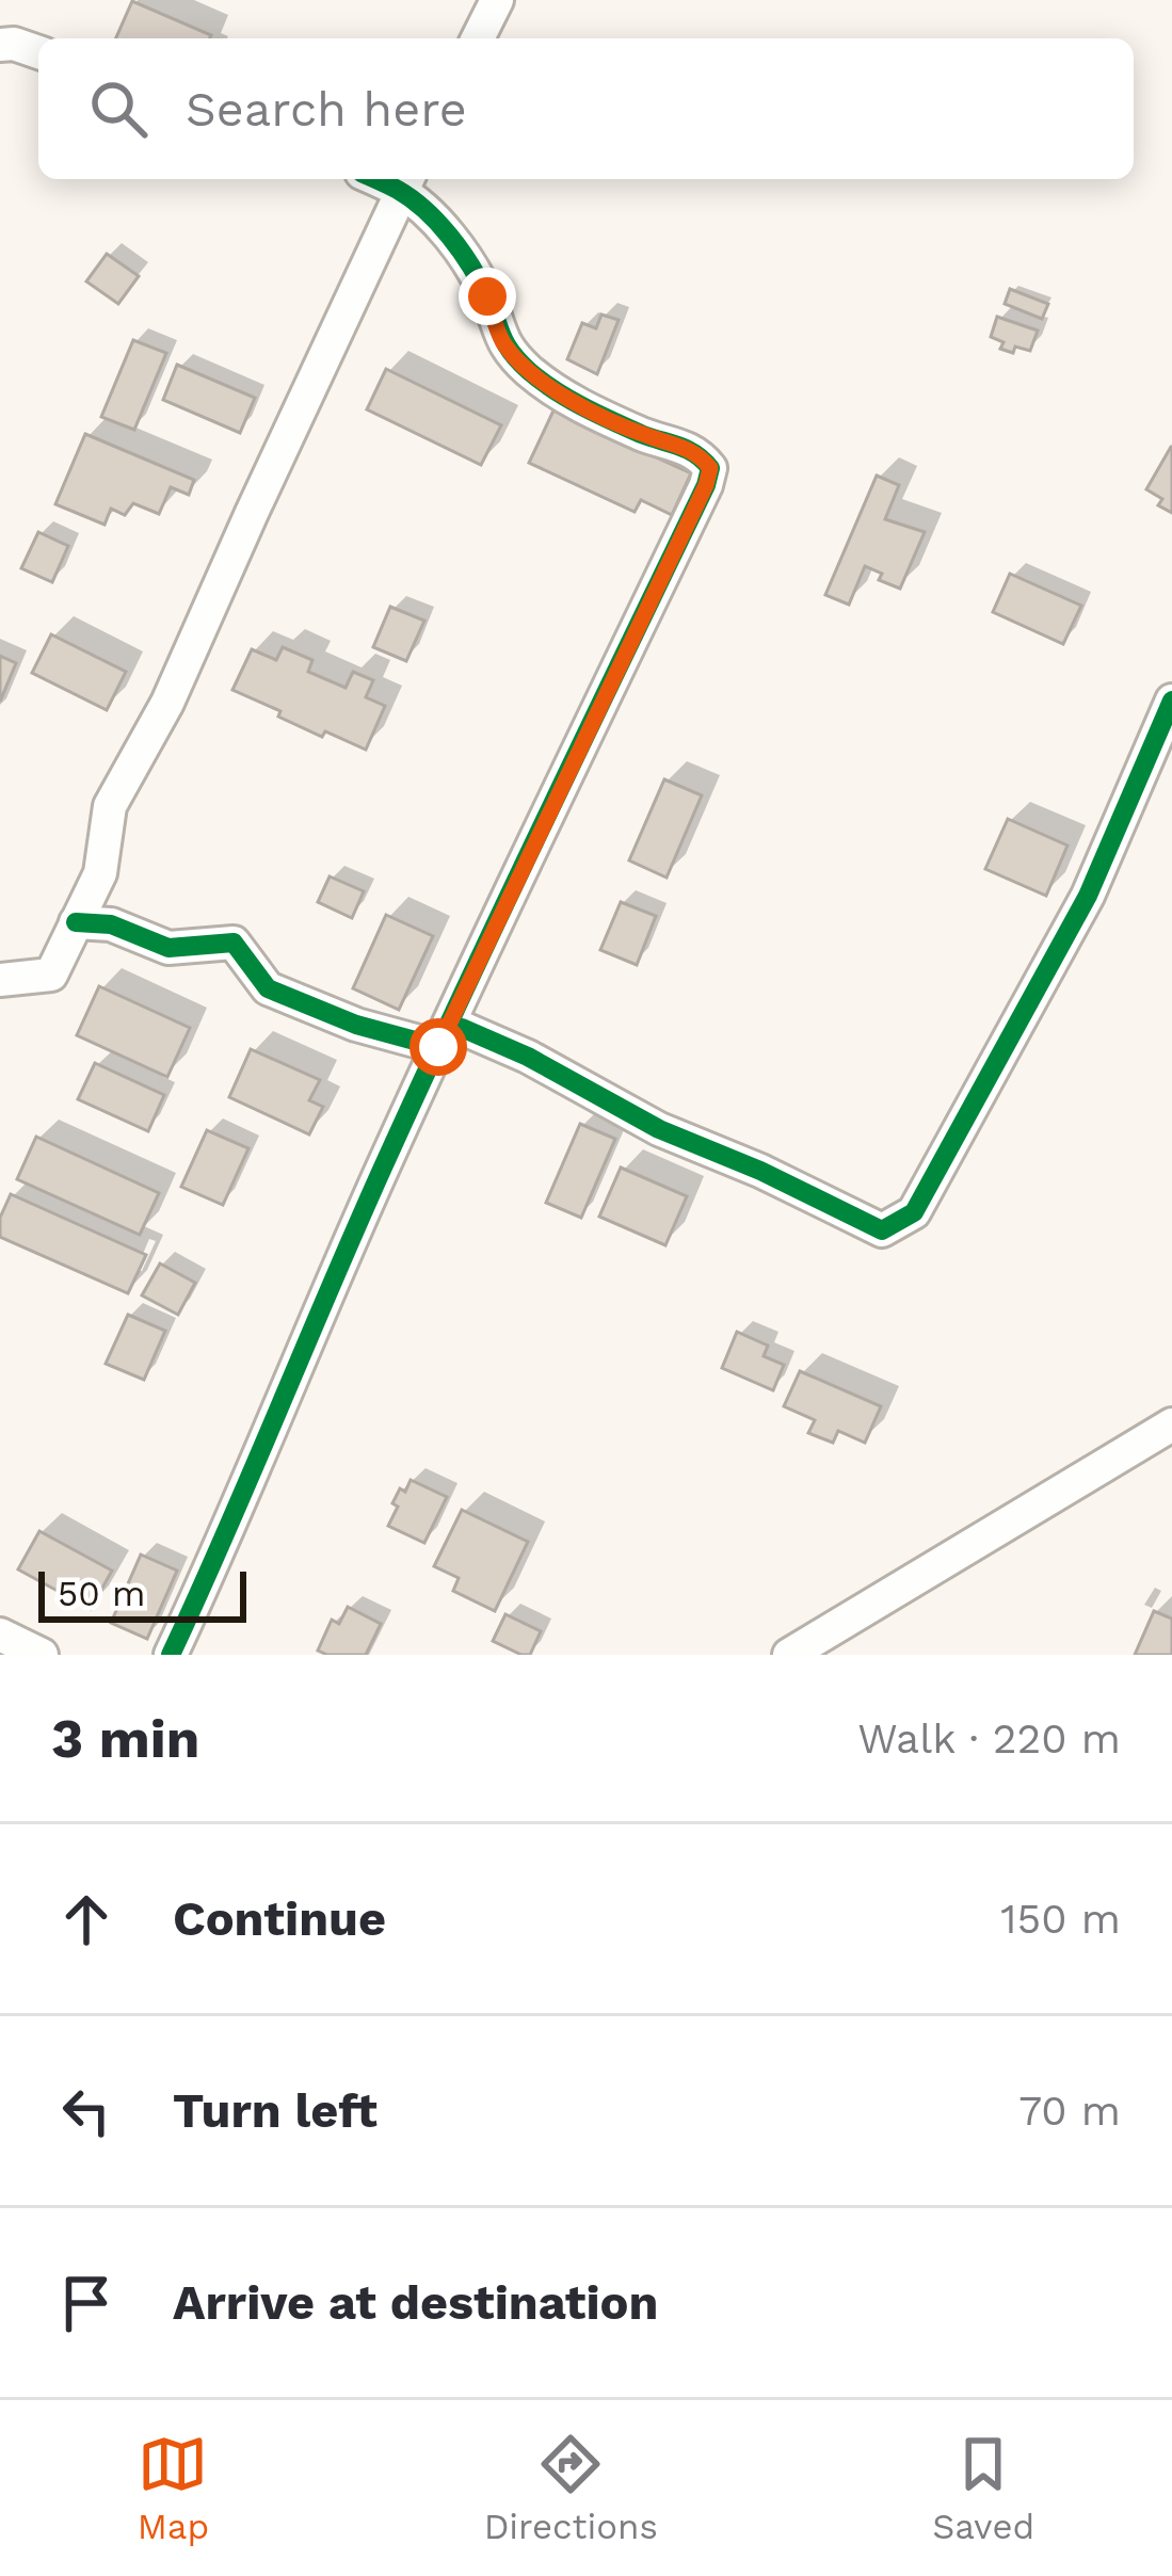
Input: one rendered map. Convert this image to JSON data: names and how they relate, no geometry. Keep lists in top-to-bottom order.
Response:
{
  "scale_bar": "50 m",
  "page": {
    "search": "Search here",
    "scale": "50 m",
    "heading": ["3 min", "Walk · 220 m"],
    "list": [
      ["Continue", "150 m"],
      ["Turn left", "70 m"],
      "Arrive at destination"
    ],
    "nav": ["Map", "Directions", "Saved"]
  }
}
